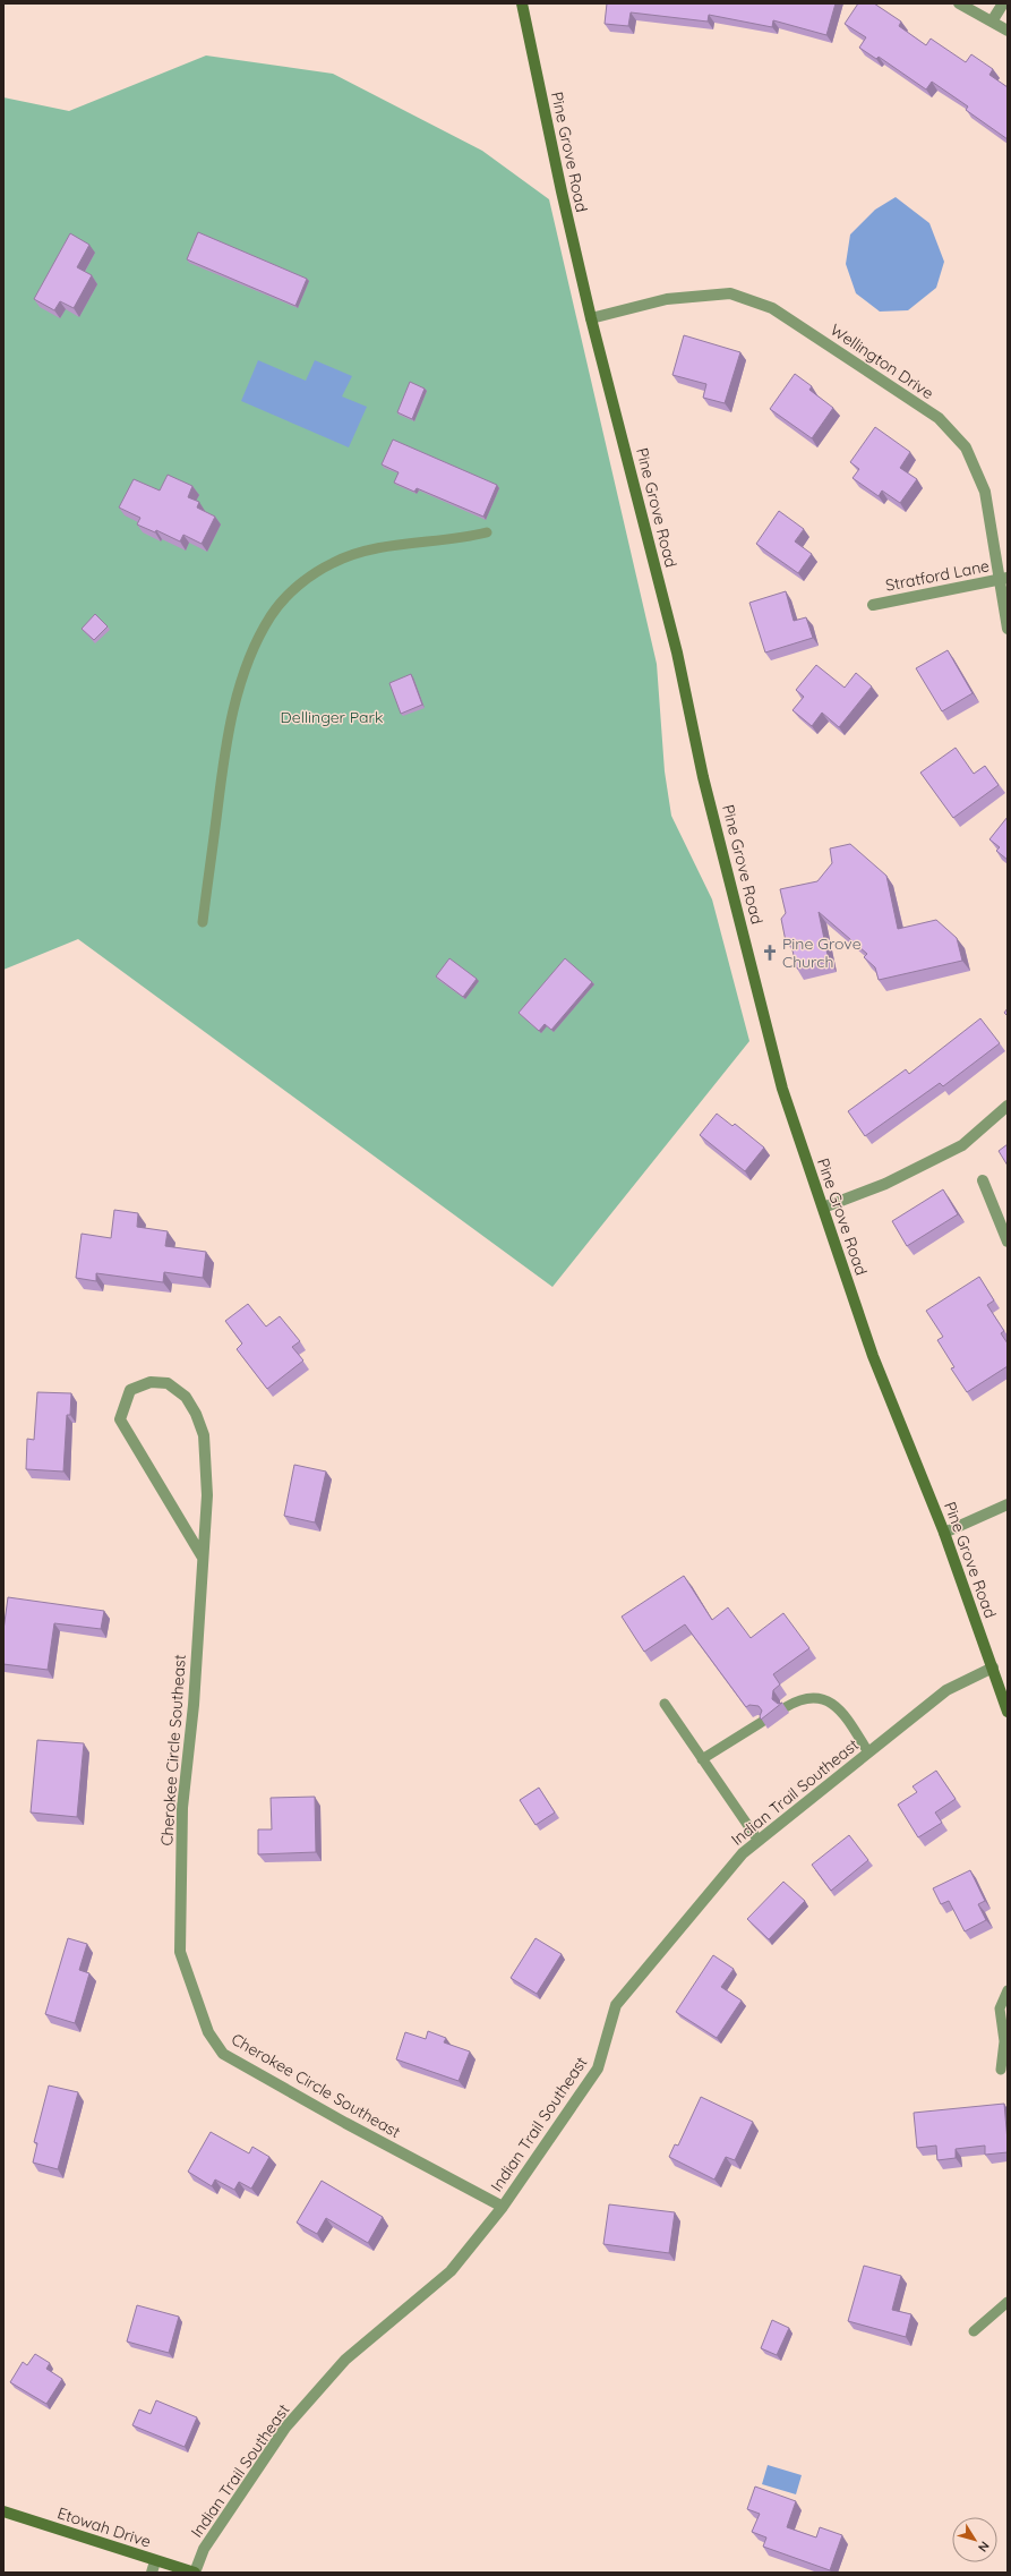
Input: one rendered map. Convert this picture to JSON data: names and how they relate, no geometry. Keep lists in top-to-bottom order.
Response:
{
  "streets": {
    "street": [
      "Pine Grove Road",
      "Wellington Drive",
      "Stratford Lane",
      "Cherokee Circle Southeast",
      "Indian Trail Southeast",
      "Etowah Drive"
    ]
  },
  "crossings": [
    ["Pine Grove Road", "Wellington Drive"],
    ["Pine Grove Road", "Indian Trail Southeast"],
    ["Wellington Drive", "Stratford Lane"],
    ["Cherokee Circle Southeast", "Indian Trail Southeast"],
    ["Indian Trail Southeast", "Etowah Drive"]
  ],
  "parks": ["Dellinger Park"],
  "places": {
    "church": ["Pine Grove Church"]
  },
  "north": "bottom right"
}
